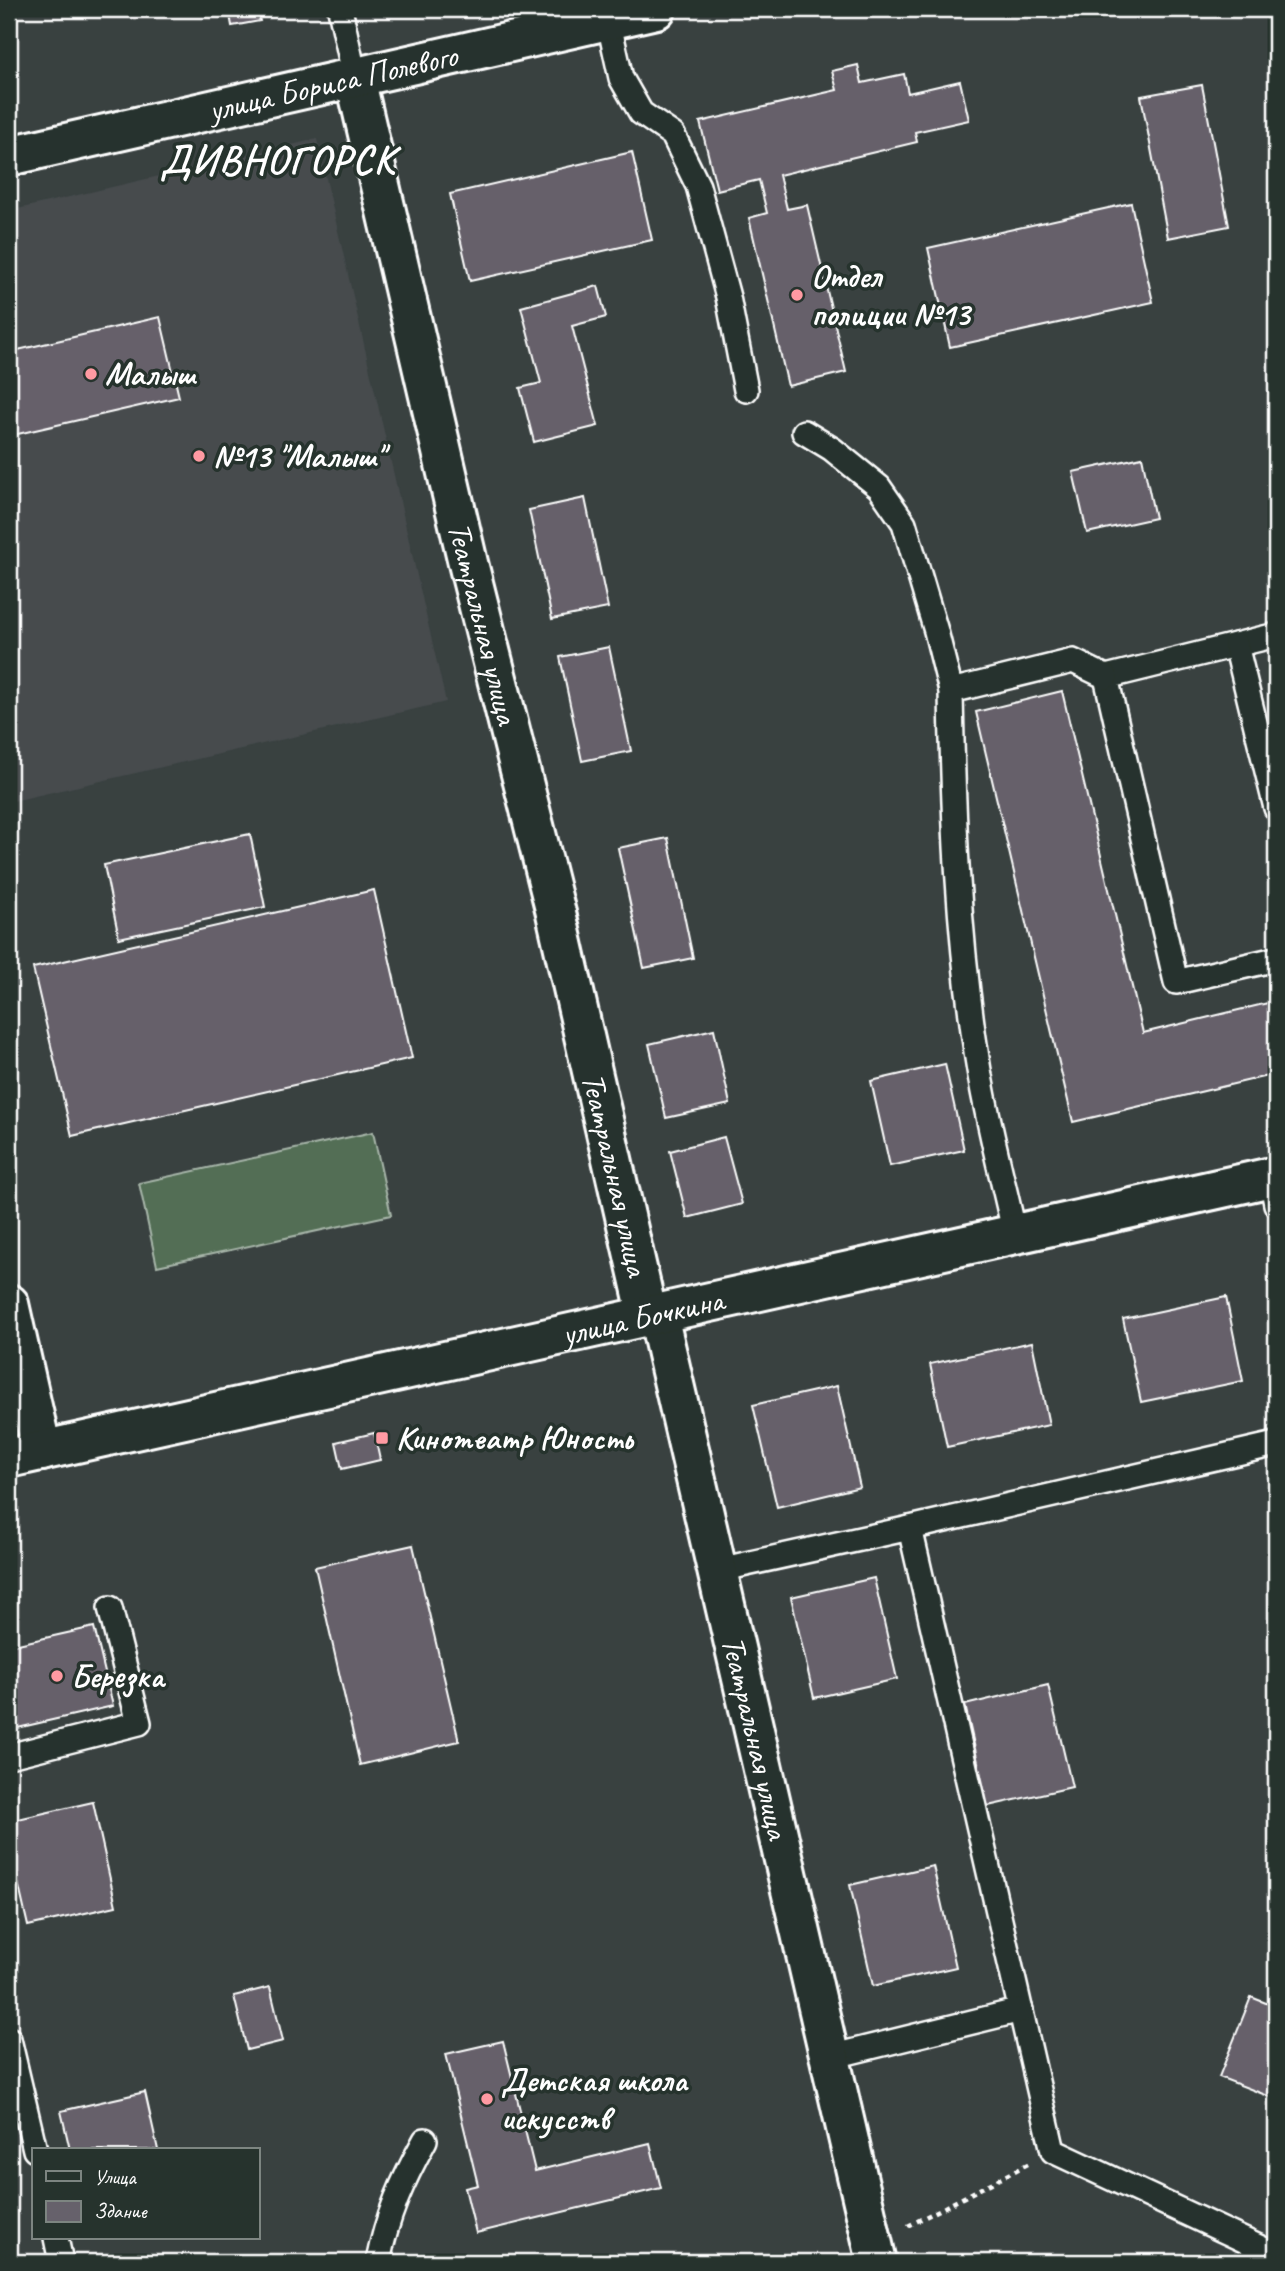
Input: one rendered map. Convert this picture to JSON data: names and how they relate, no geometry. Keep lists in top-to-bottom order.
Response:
{
  "streets": {
    "street": ["улица Бориса Полевого", "Театральная улица", "улица Бочкина"]
  },
  "crossings": [
    ["улица Бориса Полевого", "Театральная улица"],
    ["Театральная улица", "улица Бочкина"]
  ],
  "districts": ["ДИВНОГОРСК"],
  "places": {
    "other": [
      "Отдел полиции №13",
      "Малыш",
      "№13 \"Малыш\"",
      "Березка",
      "Детская школа искусств"
    ],
    "transit": ["Кинотеатр Юность"]
  },
  "legend": ["Улица", "Здание"]
}
